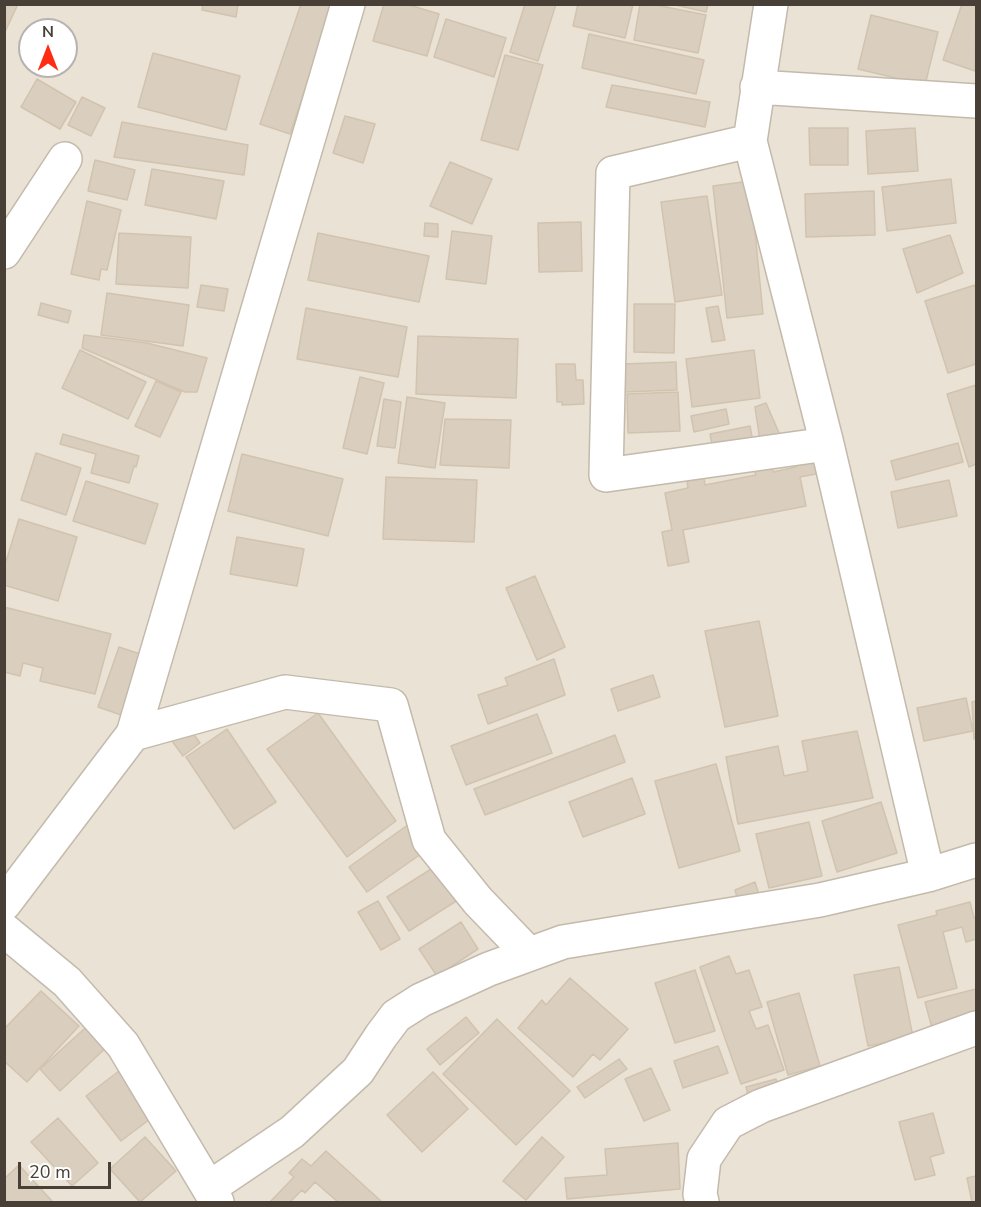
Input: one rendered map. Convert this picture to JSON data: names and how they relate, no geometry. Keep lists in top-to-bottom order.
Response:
{
  "scale_bar": "20 m",
  "north": "top"
}
